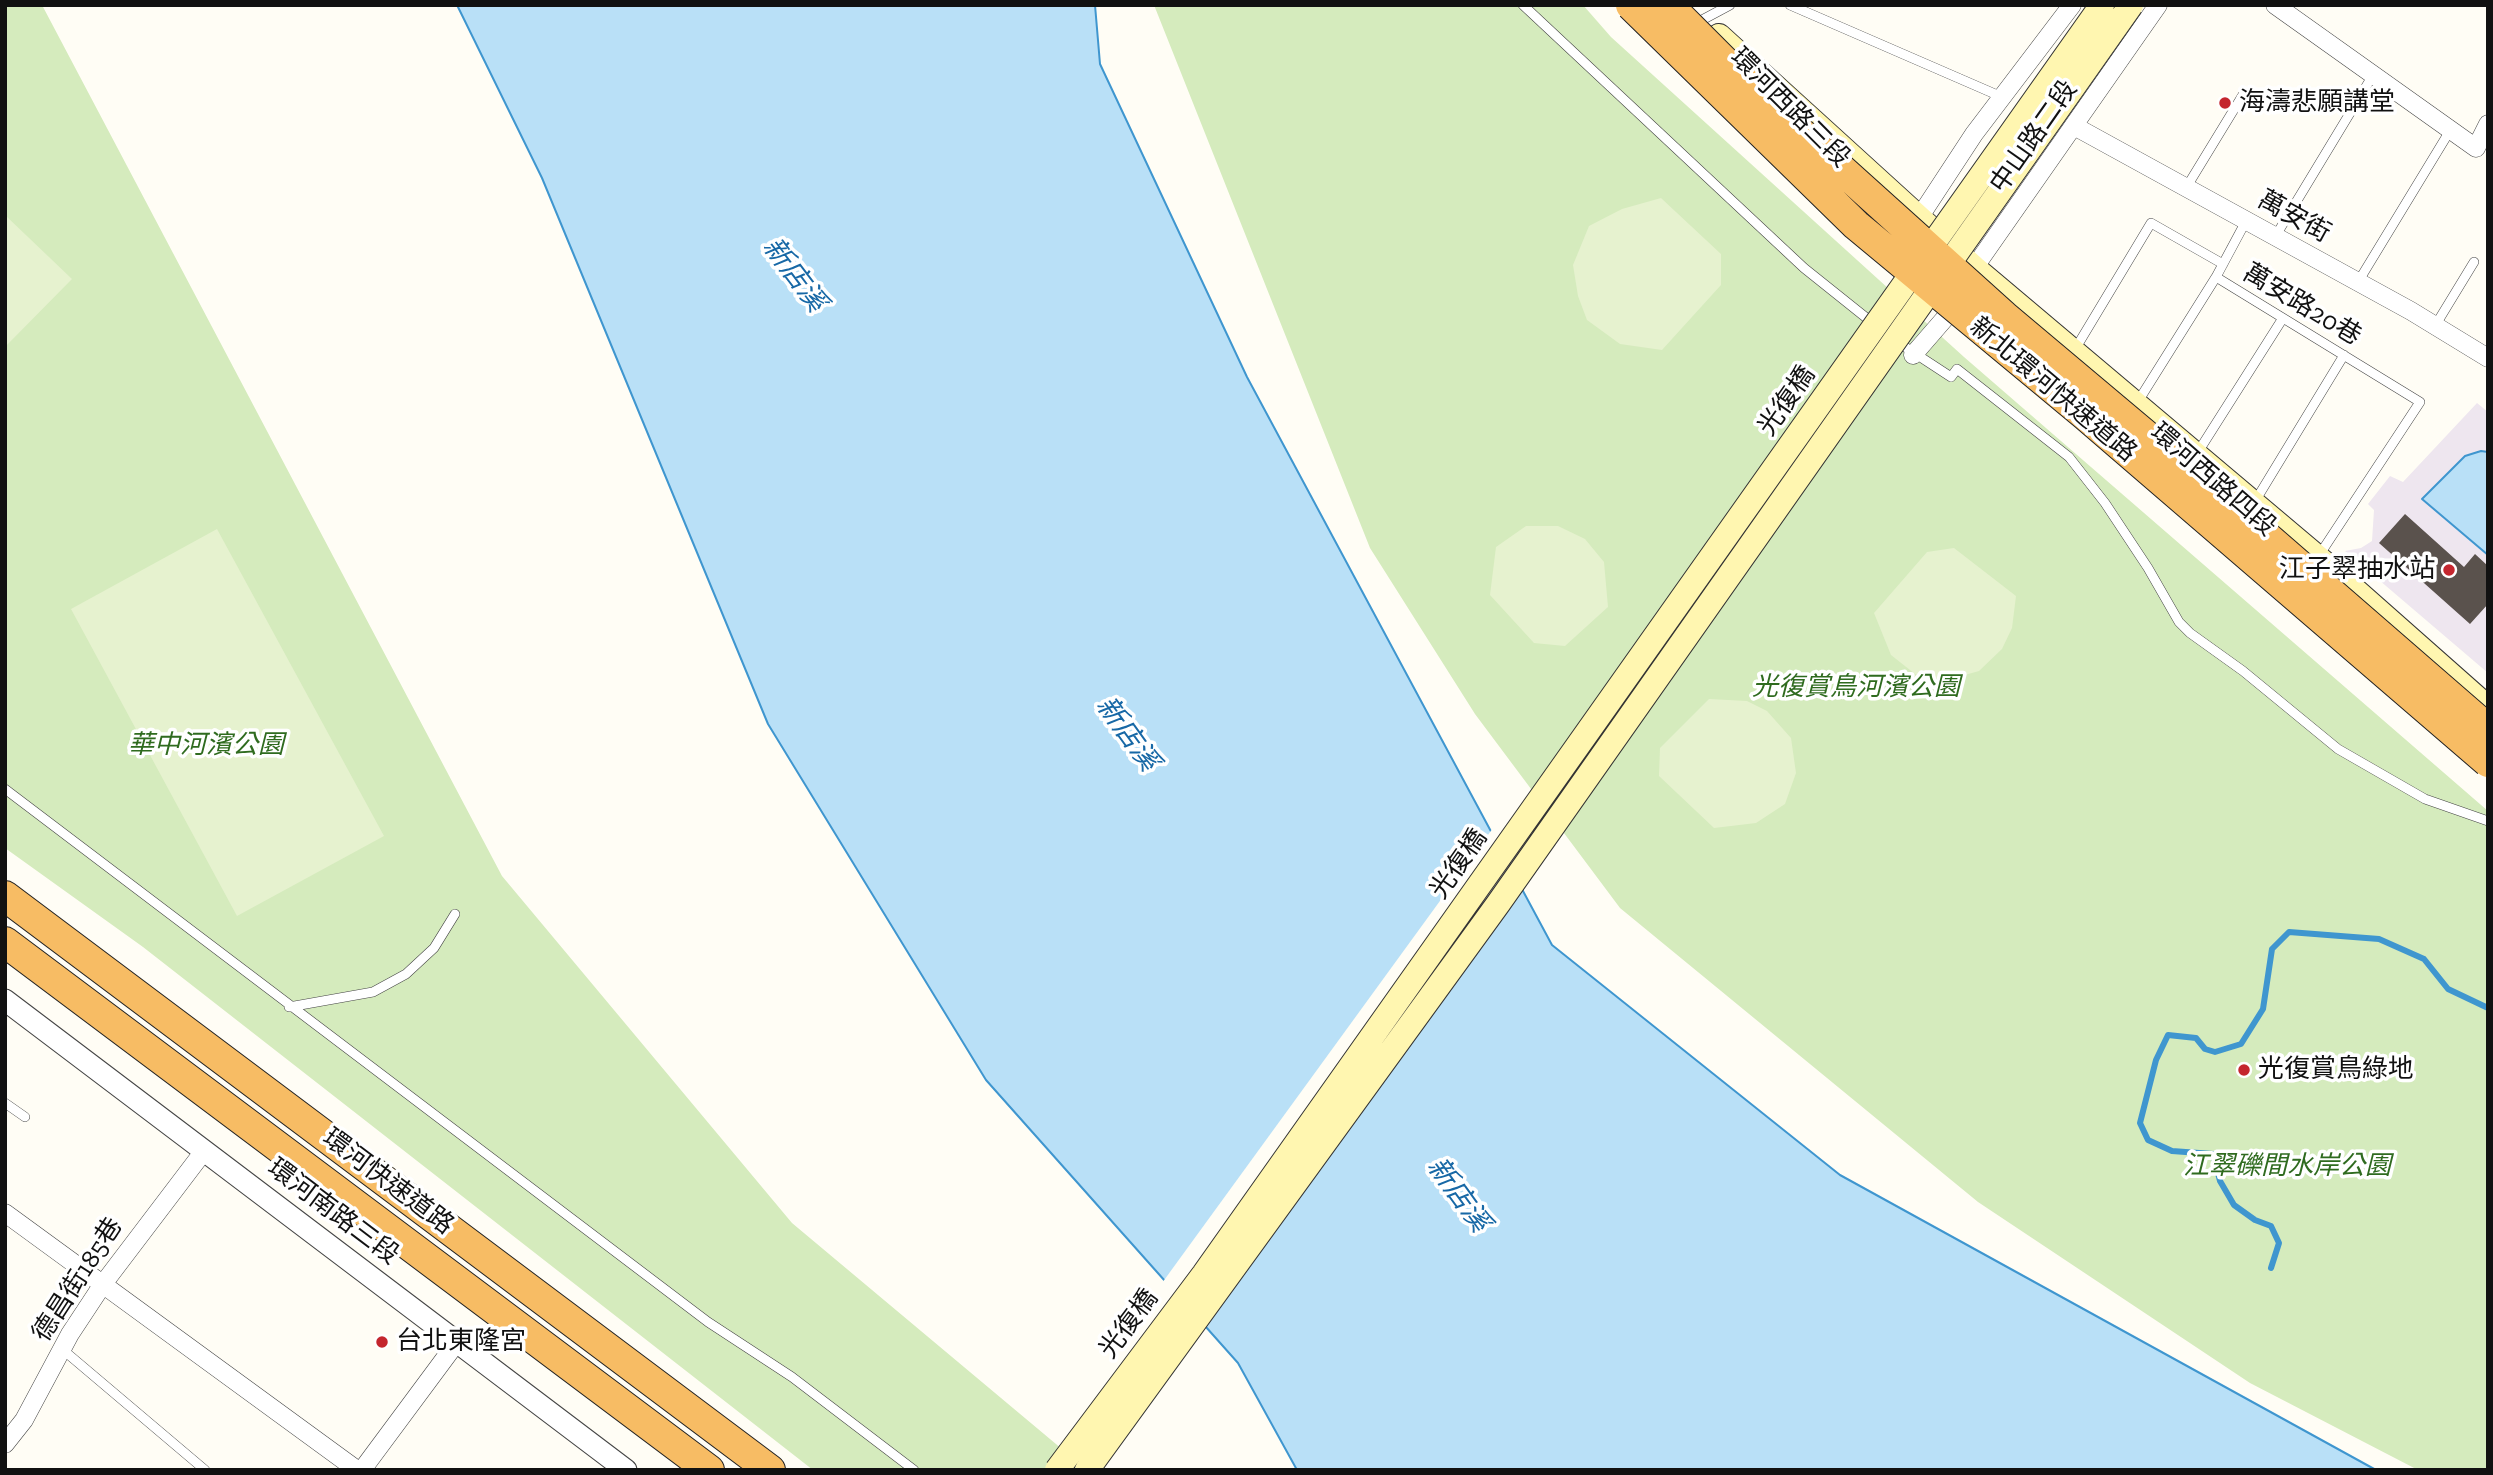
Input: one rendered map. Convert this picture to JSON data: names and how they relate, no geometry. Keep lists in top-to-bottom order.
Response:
{
  "streets": {
    "highway": ["新北環河快速道路", "環河快速道路"],
    "main road": ["環河西路三段", "光復橋", "環河西路四段"],
    "street": [
      "中山路二段",
      "萬安街",
      "環河南路三段",
      "德昌街185巷"
    ],
    "lane": ["萬安路20巷"]
  },
  "crossings": [
    ["環河西路三段", "中山路二段"],
    ["環河西路三段", "環河西路四段"],
    ["中山路二段", "萬安街"],
    ["中山路二段", "環河西路四段"],
    ["萬安街", "萬安路20巷"],
    ["萬安路20巷", "環河西路四段"],
    ["新北環河快速道路", "環河西路四段"],
    ["環河南路三段", "德昌街185巷"]
  ],
  "water": ["新店溪"],
  "parks": ["光復賞鳥河濱公園", "華中河濱公園", "江翠礫間水岸公園"],
  "places": [
    "海濤悲願講堂",
    "江子翠抽水站",
    "光復賞鳥綠地",
    "台北東隆宮"
  ]
}
